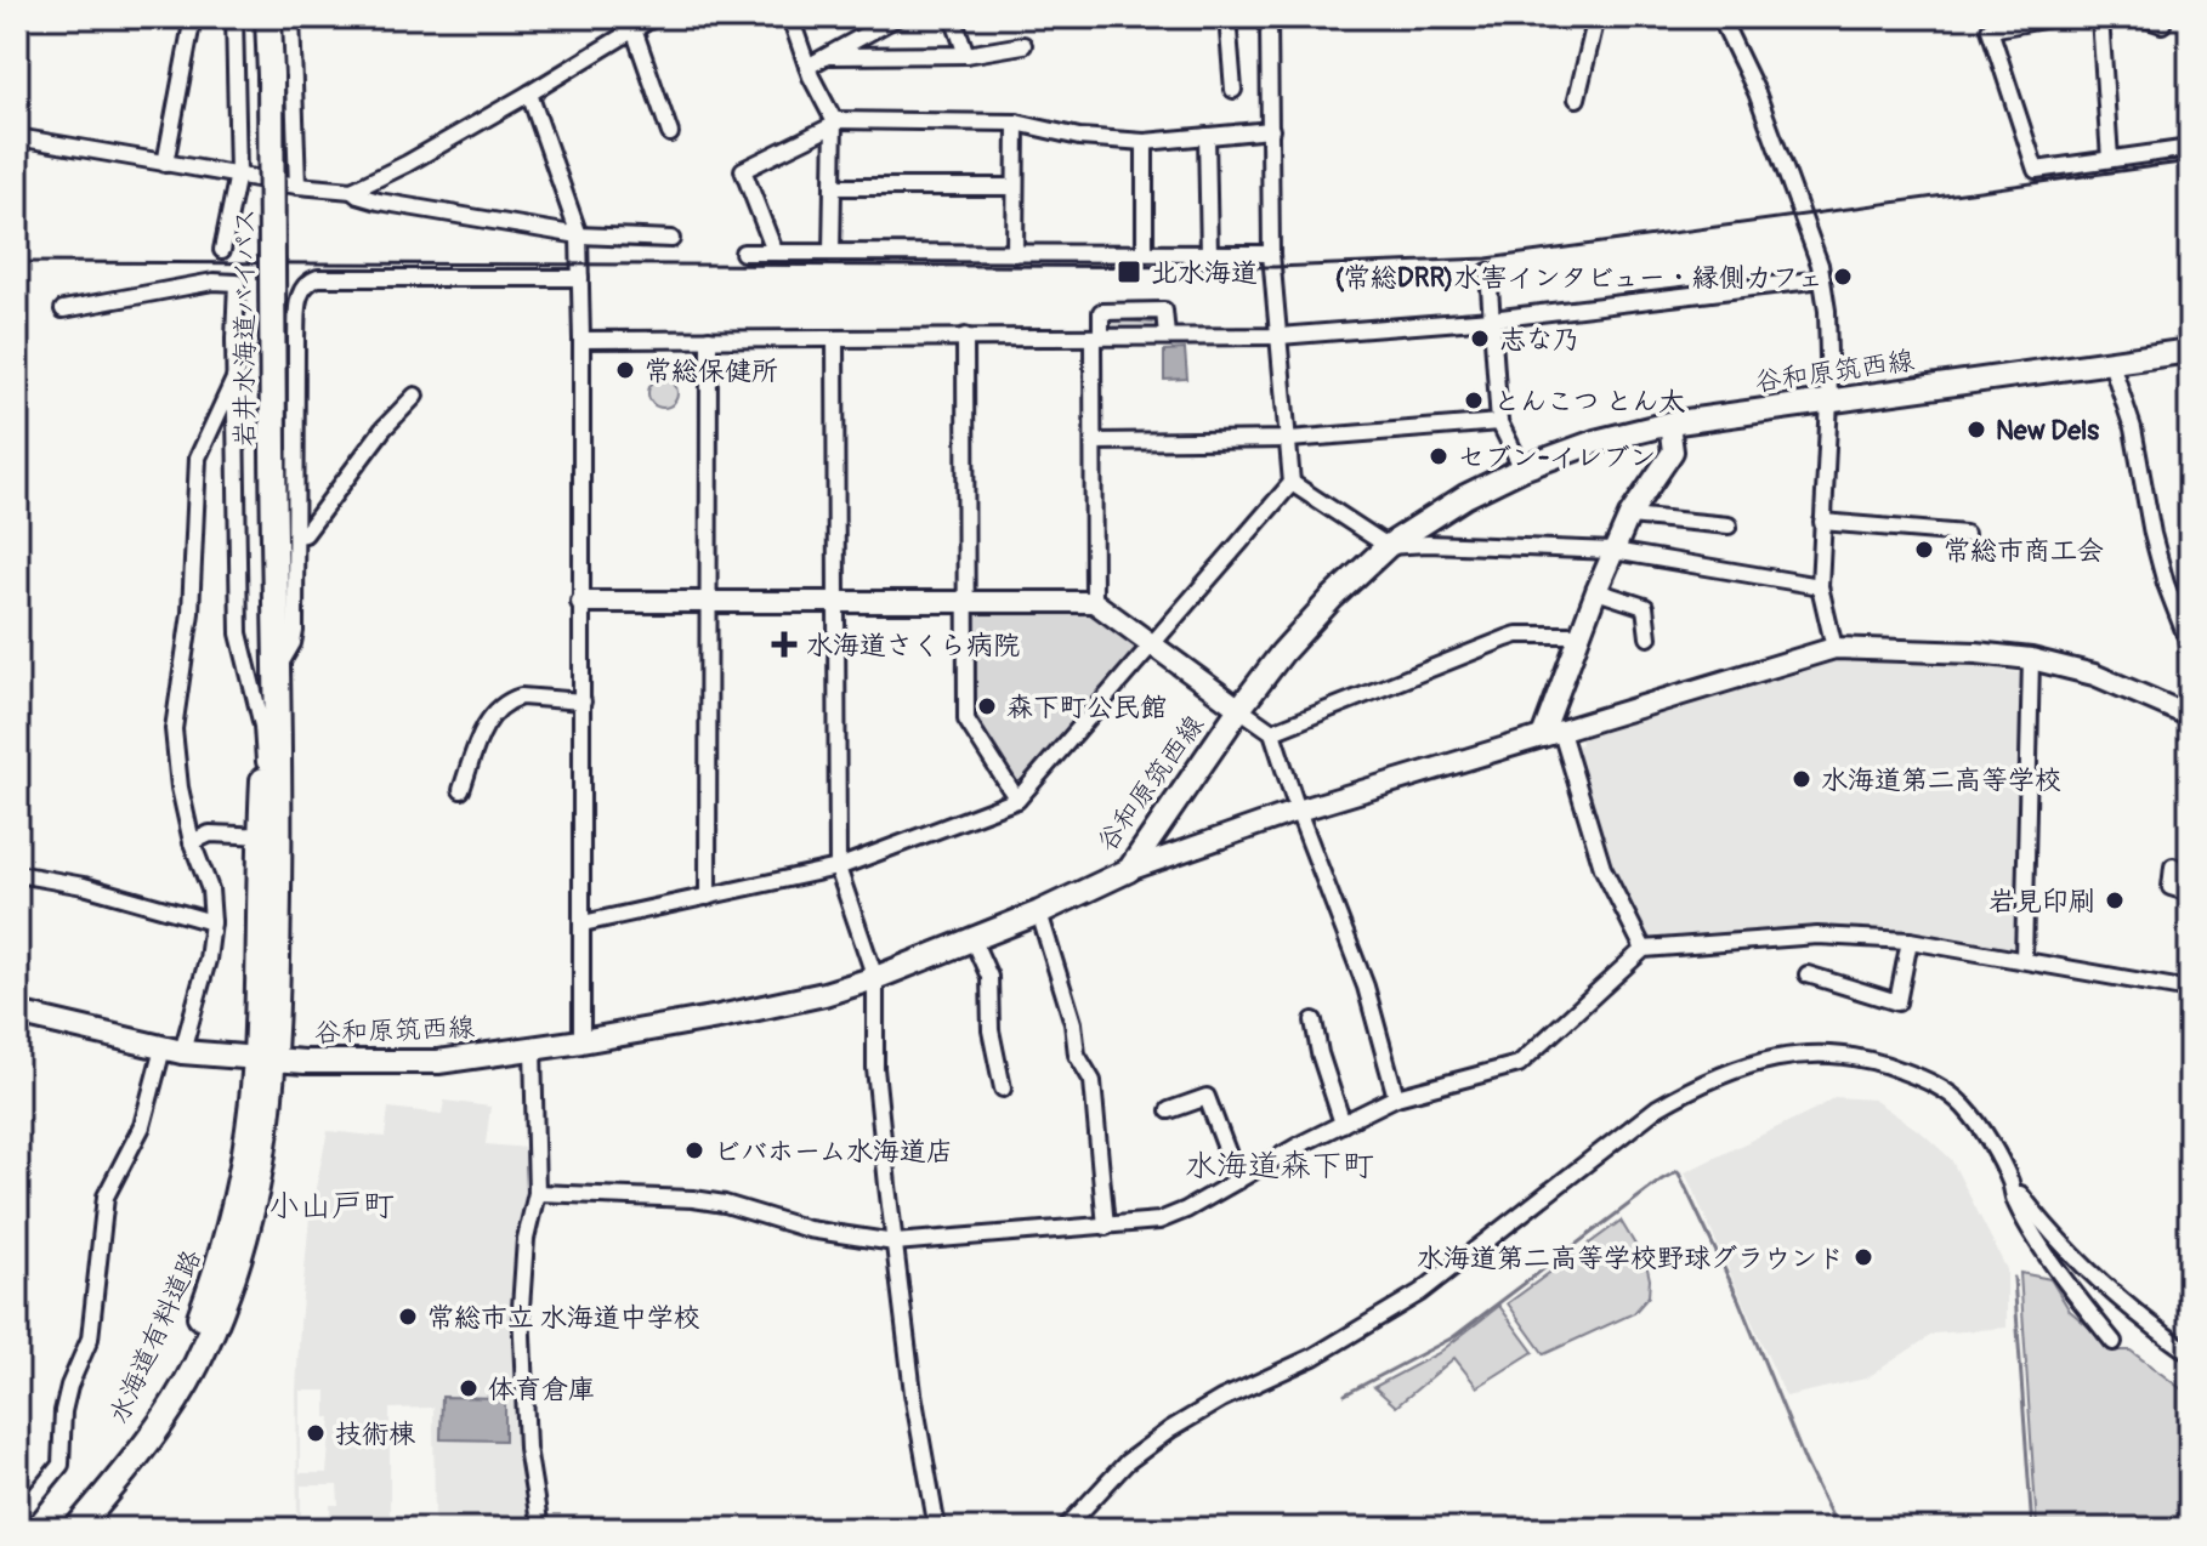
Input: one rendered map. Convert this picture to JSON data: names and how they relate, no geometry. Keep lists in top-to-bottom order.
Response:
{
  "streets": {
    "highway": ["岩井水海道バイパス", "水海道有料道路"],
    "main road": ["谷和原筑西線"]
  },
  "crossings": [
    ["岩井水海道バイパス", "谷和原筑西線"],
    ["岩井水海道バイパス", "水海道有料道路"],
    ["谷和原筑西線", "水海道有料道路"]
  ],
  "districts": ["水海道森下町", "小山戸町"],
  "places": {
    "transit": ["北水海道"],
    "other": [
      "(常総DRR)水害インタビュー・縁側カフェ",
      "志な乃",
      "常総保健所",
      "とんこつ とん太",
      "New Dels",
      "セブン-イレブン",
      "常総市商工会",
      "森下町公民館",
      "水海道第二高等学校",
      "岩見印刷",
      "ビバホーム水海道店",
      "水海道第二高等学校野球グラウンド",
      "常総市立 水海道中学校",
      "体育倉庫",
      "技術棟"
    ],
    "health": ["水海道さくら病院"]
  }
}
